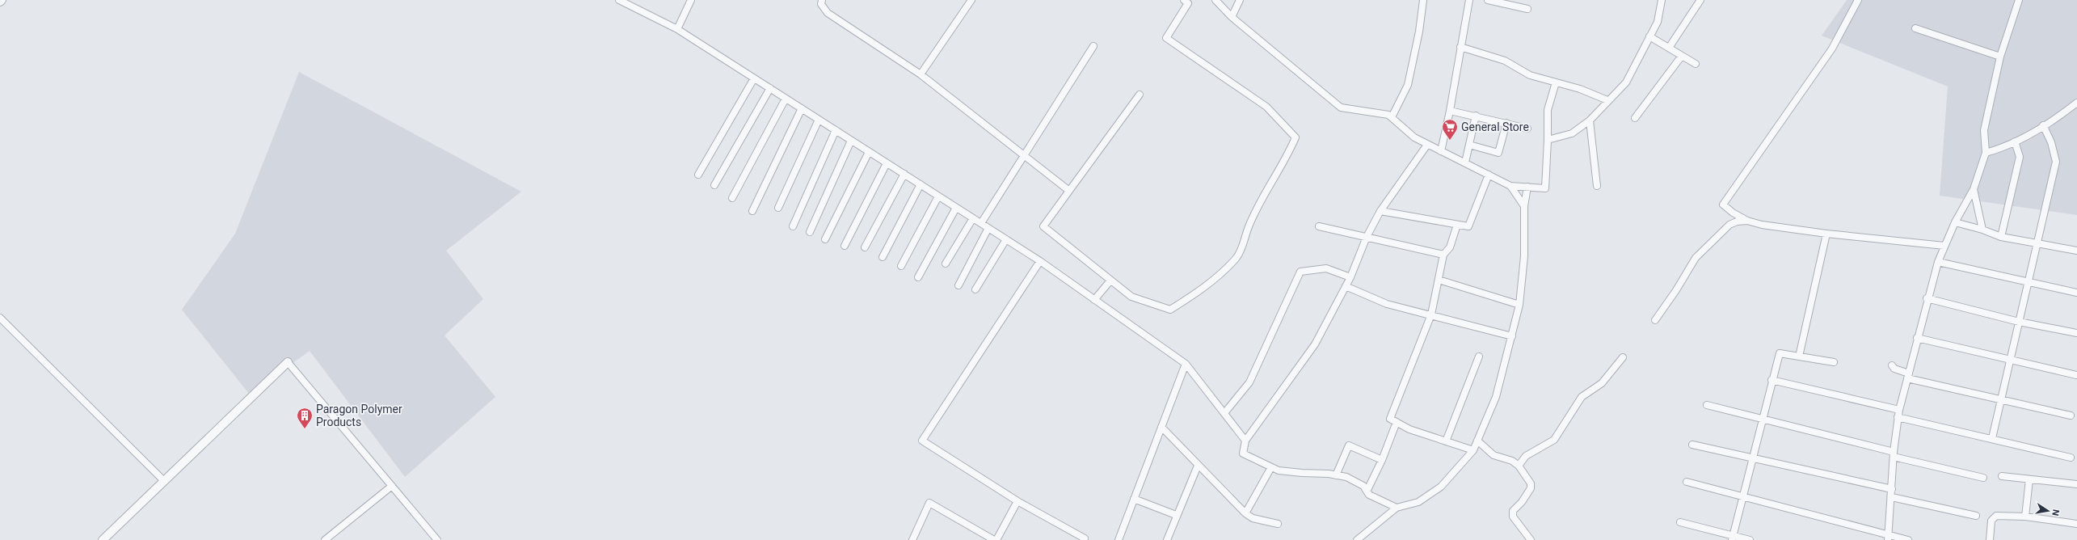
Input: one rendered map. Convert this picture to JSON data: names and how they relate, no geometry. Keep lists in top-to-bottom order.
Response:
{
  "places": {
    "supermarket": ["General Store"],
    "building": ["Paragon Polymer Products"]
  },
  "north": "right"
}
